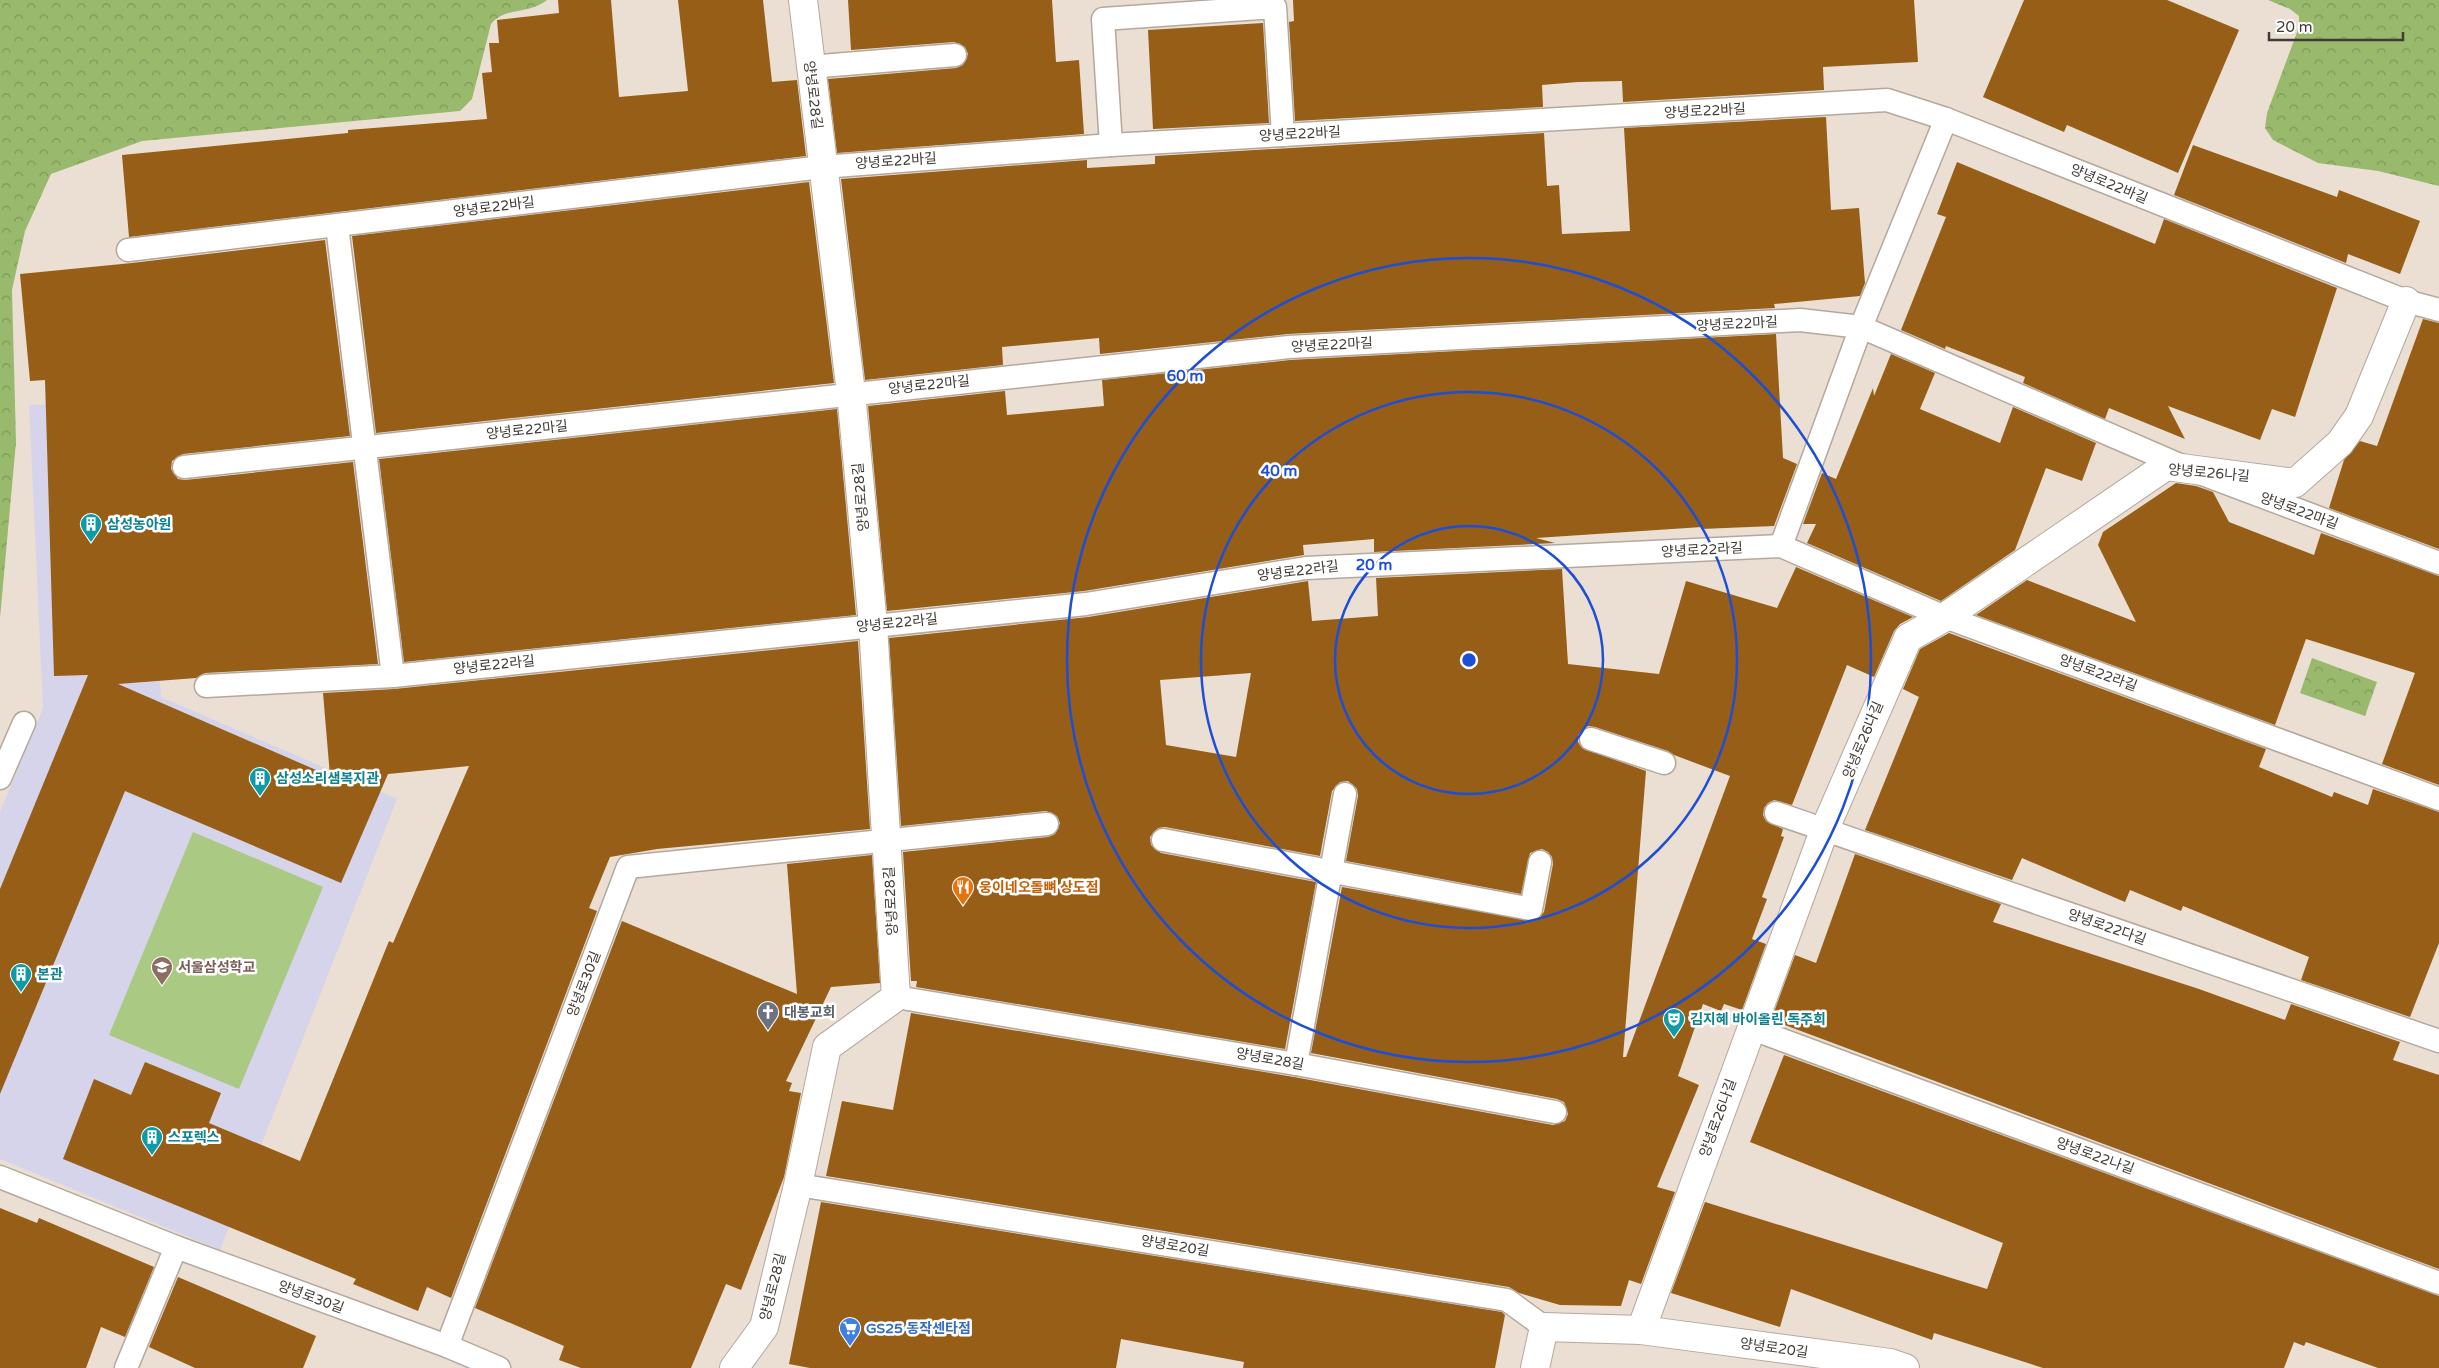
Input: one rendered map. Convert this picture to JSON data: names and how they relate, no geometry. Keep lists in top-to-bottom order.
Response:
{
  "streets": {
    "street": ["양녕로28길", "양녕로26나길", "양녕로20길"],
    "lane": [
      "양녕로22바길",
      "양녕로22마길",
      "양녕로22라길",
      "양녕로22다길",
      "양녕로30길",
      "양녕로22나길"
    ]
  },
  "crossings": [
    ["양녕로28길", "양녕로22바길"],
    ["양녕로28길", "양녕로22마길"],
    ["양녕로28길", "양녕로22라길"],
    ["양녕로28길", "양녕로30길"],
    ["양녕로28길", "양녕로20길"],
    ["양녕로22바길", "양녕로26나길"],
    ["양녕로22마길", "양녕로26나길"],
    ["양녕로26나길", "양녕로22라길"],
    ["양녕로26나길", "양녕로22다길"],
    ["양녕로26나길", "양녕로22나길"],
    ["양녕로26나길", "양녕로20길"]
  ],
  "places": {
    "building": [
      "삼성농아원",
      "삼성소리샘복지관",
      "본관",
      "스포렉스"
    ],
    "restaurant": ["웅이네오돌뼈 상도점"],
    "school or university": ["서울삼성학교"],
    "church": ["대봉교회"],
    "theatre": ["김지혜 바이올린 독주회"],
    "supermarket": ["GS25 동작센타점"]
  },
  "scale_bar": "20 m",
  "rings": ["60 m", "40 m", "20 m"]
}
